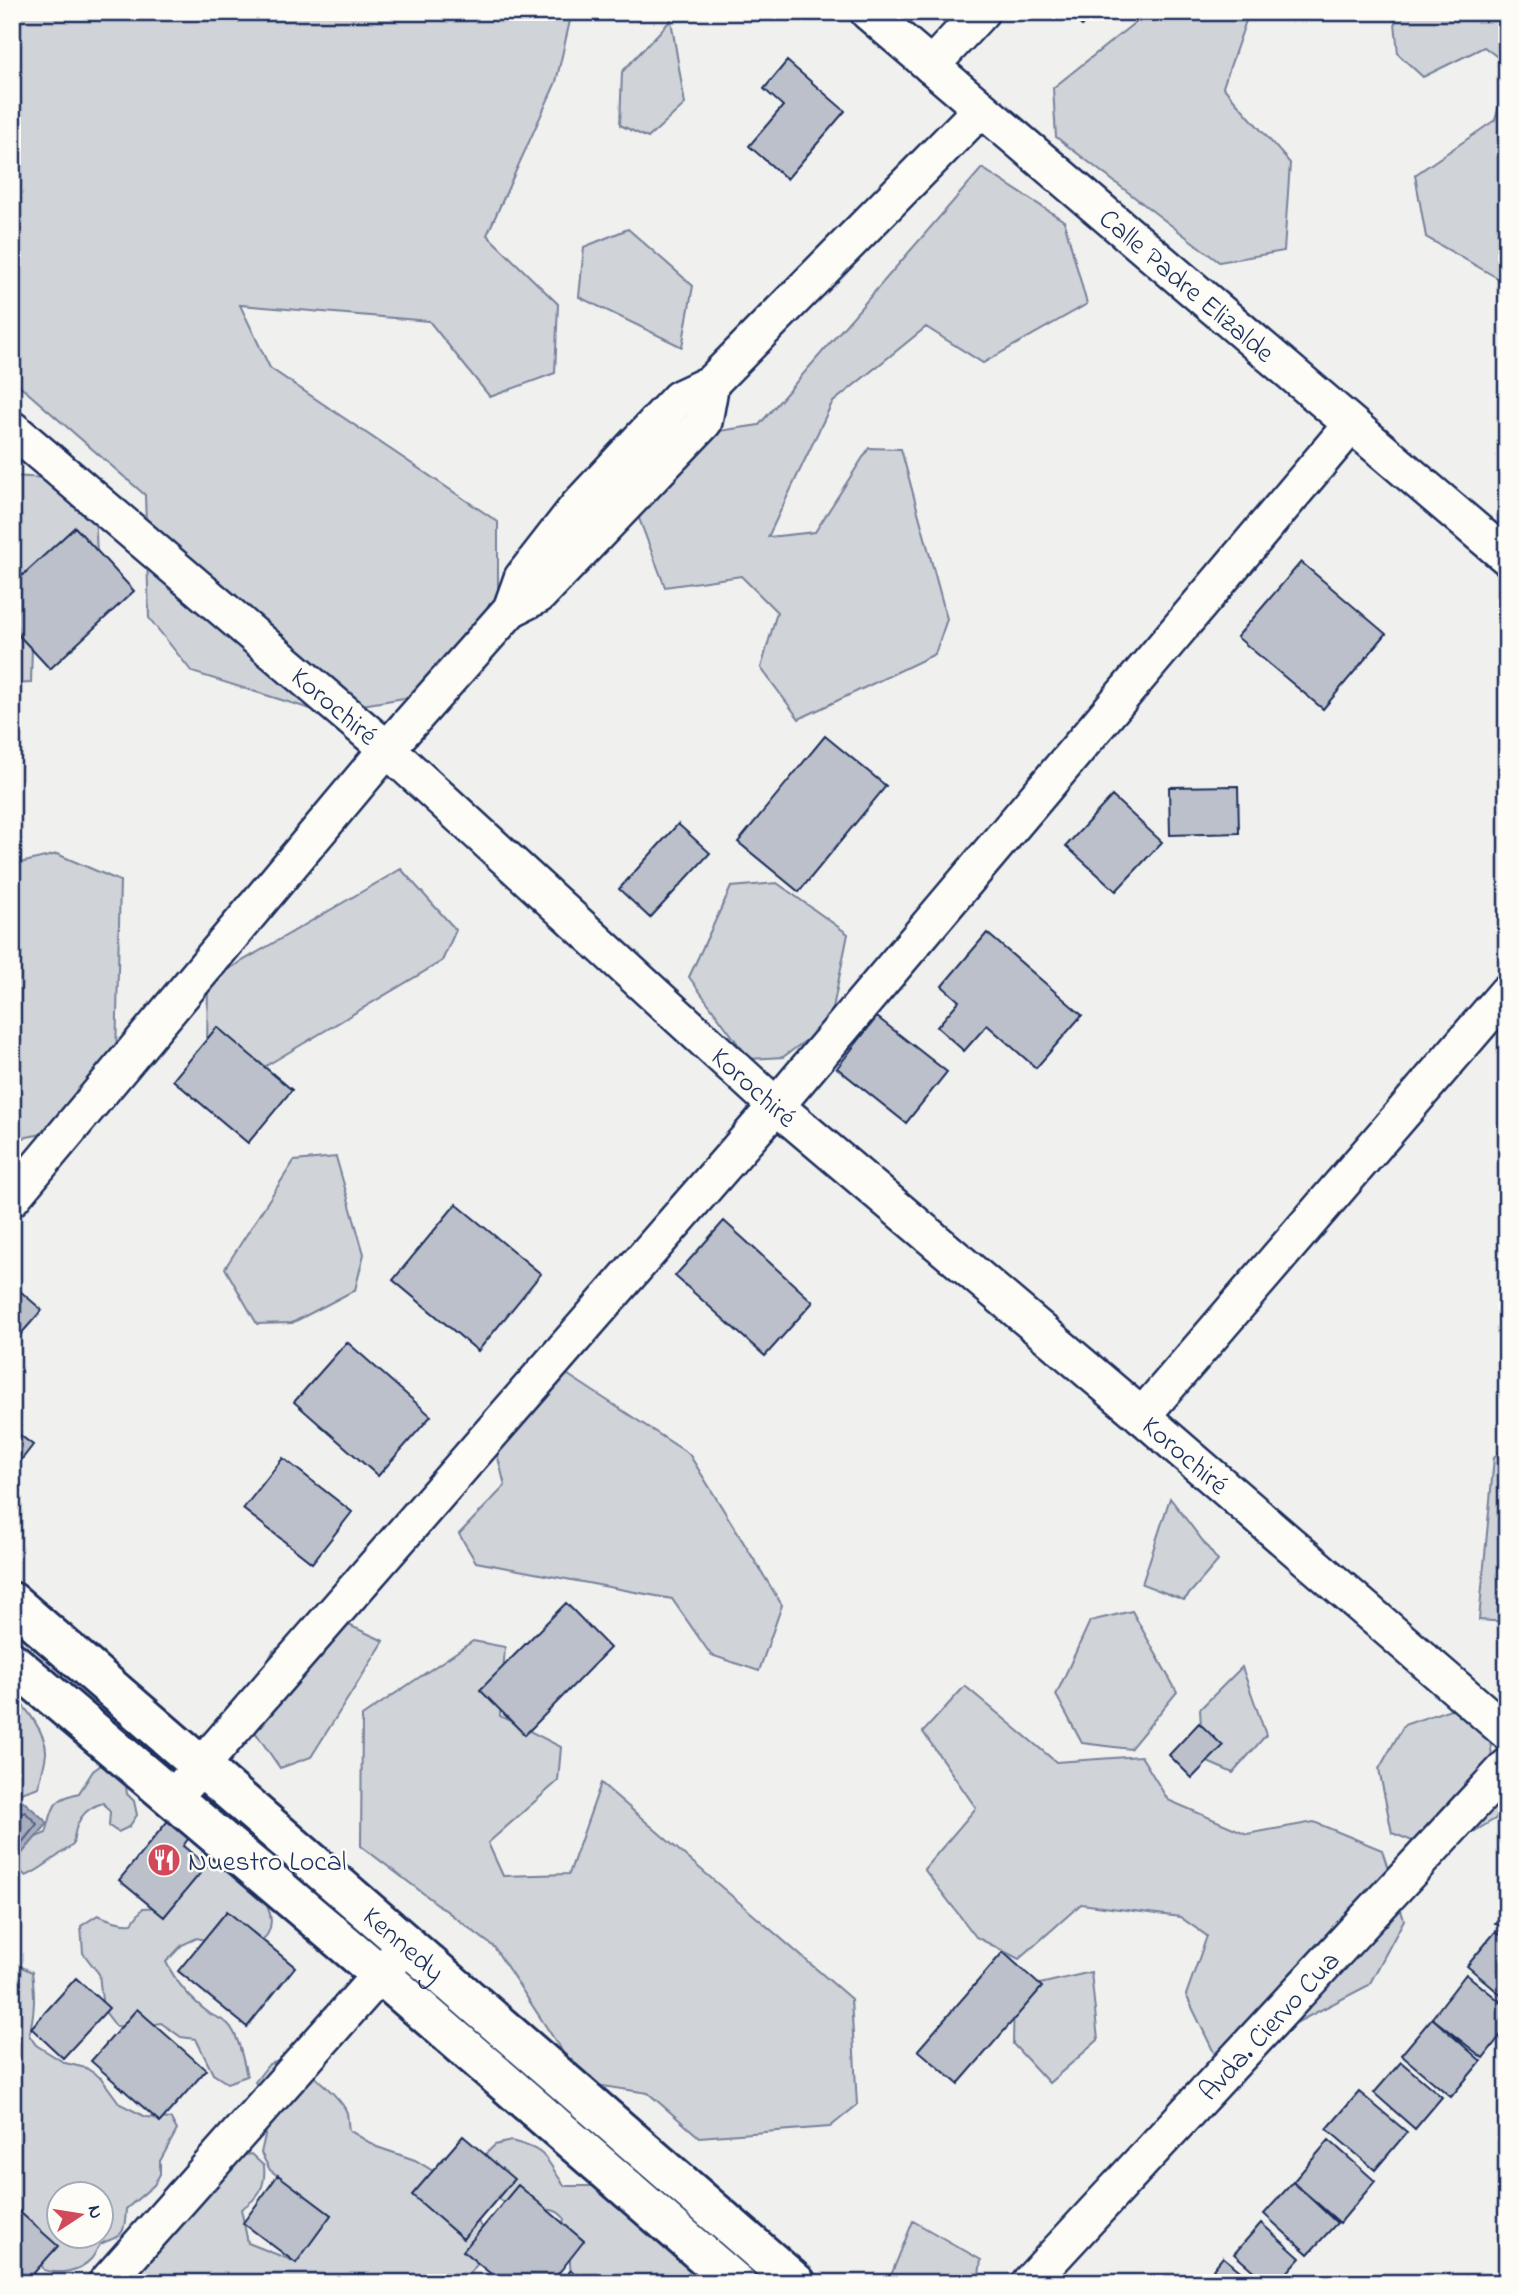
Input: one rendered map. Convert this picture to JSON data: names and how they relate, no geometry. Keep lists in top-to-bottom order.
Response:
{
  "streets": {
    "main road": ["Kennedy"],
    "street": ["Calle Padre Elizalde", "Korochiré", "Avda. Ciervo Cua"]
  },
  "places": {
    "restaurant": ["Nuestro Local"]
  },
  "north": "right"
}
